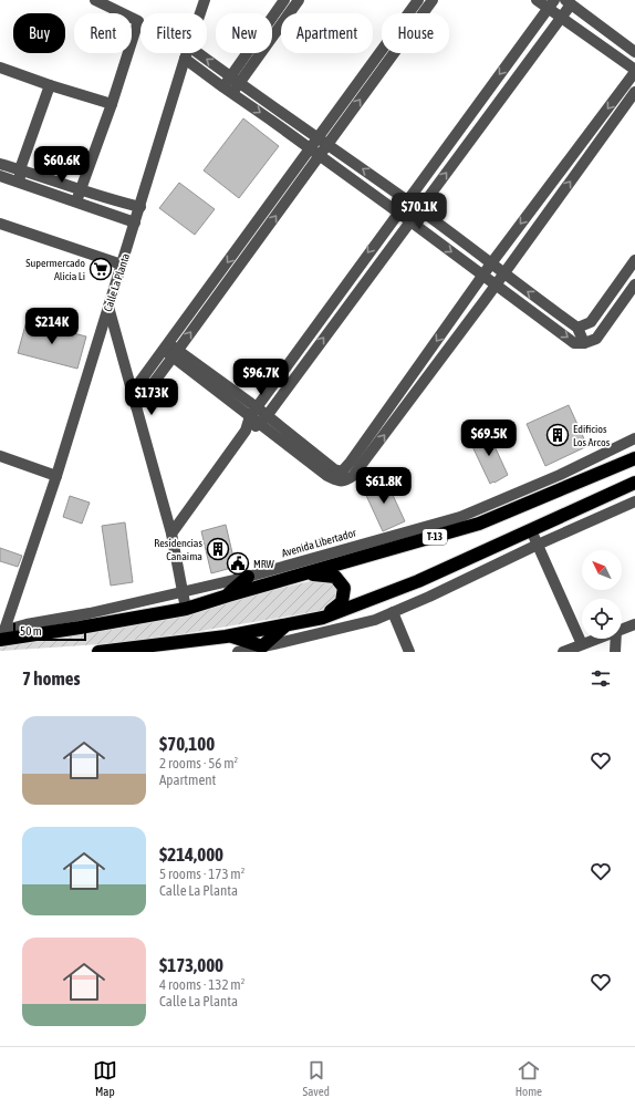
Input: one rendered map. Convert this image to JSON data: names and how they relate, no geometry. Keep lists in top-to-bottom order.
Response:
{
  "streets": {
    "highway": ["T-13"],
    "street": ["Calle La Planta", "Avenida Libertador"]
  },
  "crossings": [
    ["Calle La Planta", "T-13"],
    ["Calle La Planta", "Avenida Libertador"],
    ["T-13", "Avenida Libertador"]
  ],
  "places": {
    "supermarket": ["Supermercado Alicia Li"],
    "building": ["Edificios Los Arcos", "Residencias Canaima"],
    "public building": ["MRW"]
  },
  "scale_bar": "50 m",
  "north": "top left",
  "page": {
    "chip": [
      "Buy",
      "Rent",
      "Filters",
      "New",
      "Apartment",
      "House"
    ],
    "price": [
      "$60.6K",
      "$70.1K",
      "$214K",
      "$96.7K",
      "$173K",
      "$69.5K",
      "$61.8K"
    ],
    "scale": "50 m",
    "heading": "7 homes",
    "list": [
      {
        "name": "$70,100",
        "note": "2 rooms · 56 m² · Apartment"
      },
      {
        "name": "$214,000",
        "note": "5 rooms · 173 m² · Calle La Planta"
      },
      {
        "name": "$173,000",
        "note": "4 rooms · 132 m² · Calle La Planta"
      }
    ],
    "tabs": ["Map", "Saved", "Home"]
  }
}
